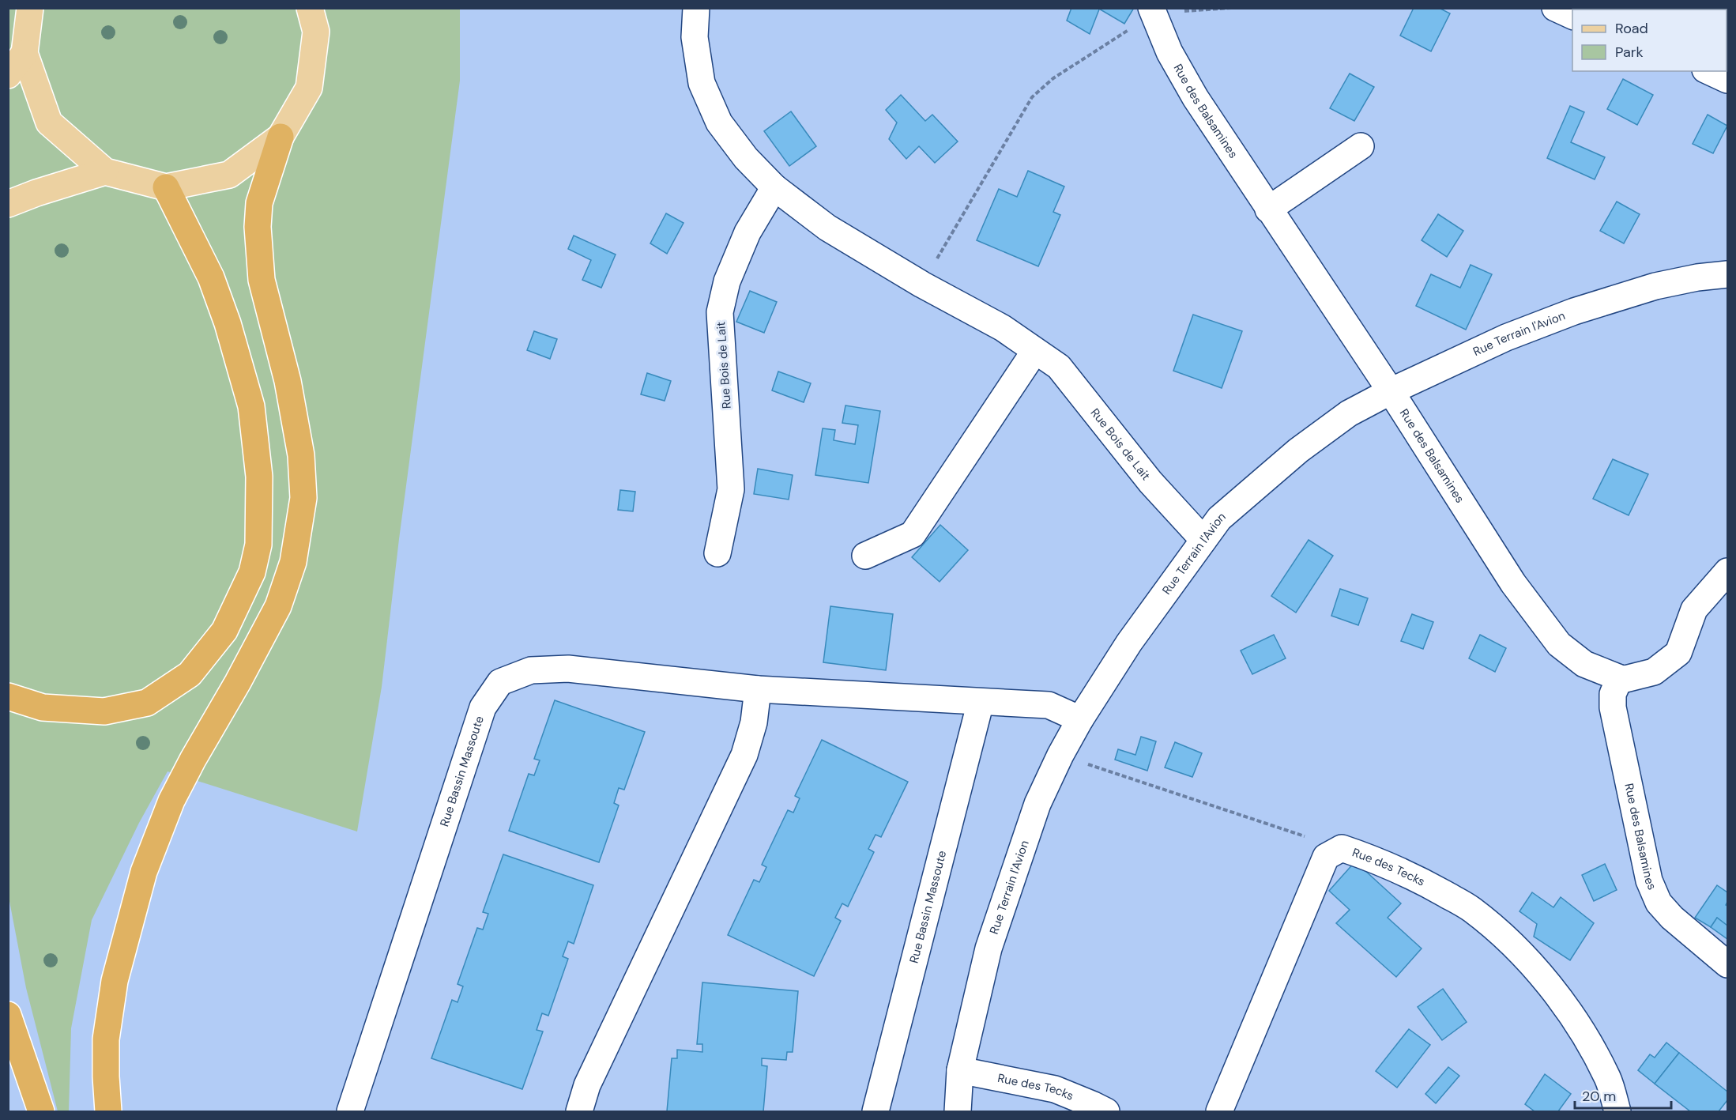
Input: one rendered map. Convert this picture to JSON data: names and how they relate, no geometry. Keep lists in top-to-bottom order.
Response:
{
  "streets": {
    "street": [
      "Rue des Balsamines",
      "Rue Terrain l'Avion",
      "Rue Bois de Lait",
      "Rue Bassin Massoute",
      "Rue des Tecks"
    ]
  },
  "crossings": [
    ["Rue des Balsamines", "Rue Terrain l'Avion"],
    ["Rue Terrain l'Avion", "Rue Bois de Lait"],
    ["Rue Terrain l'Avion", "Rue Bassin Massoute"],
    ["Rue Terrain l'Avion", "Rue des Tecks"]
  ],
  "legend": ["Road", "Park"],
  "scale_bar": "20 m"
}
